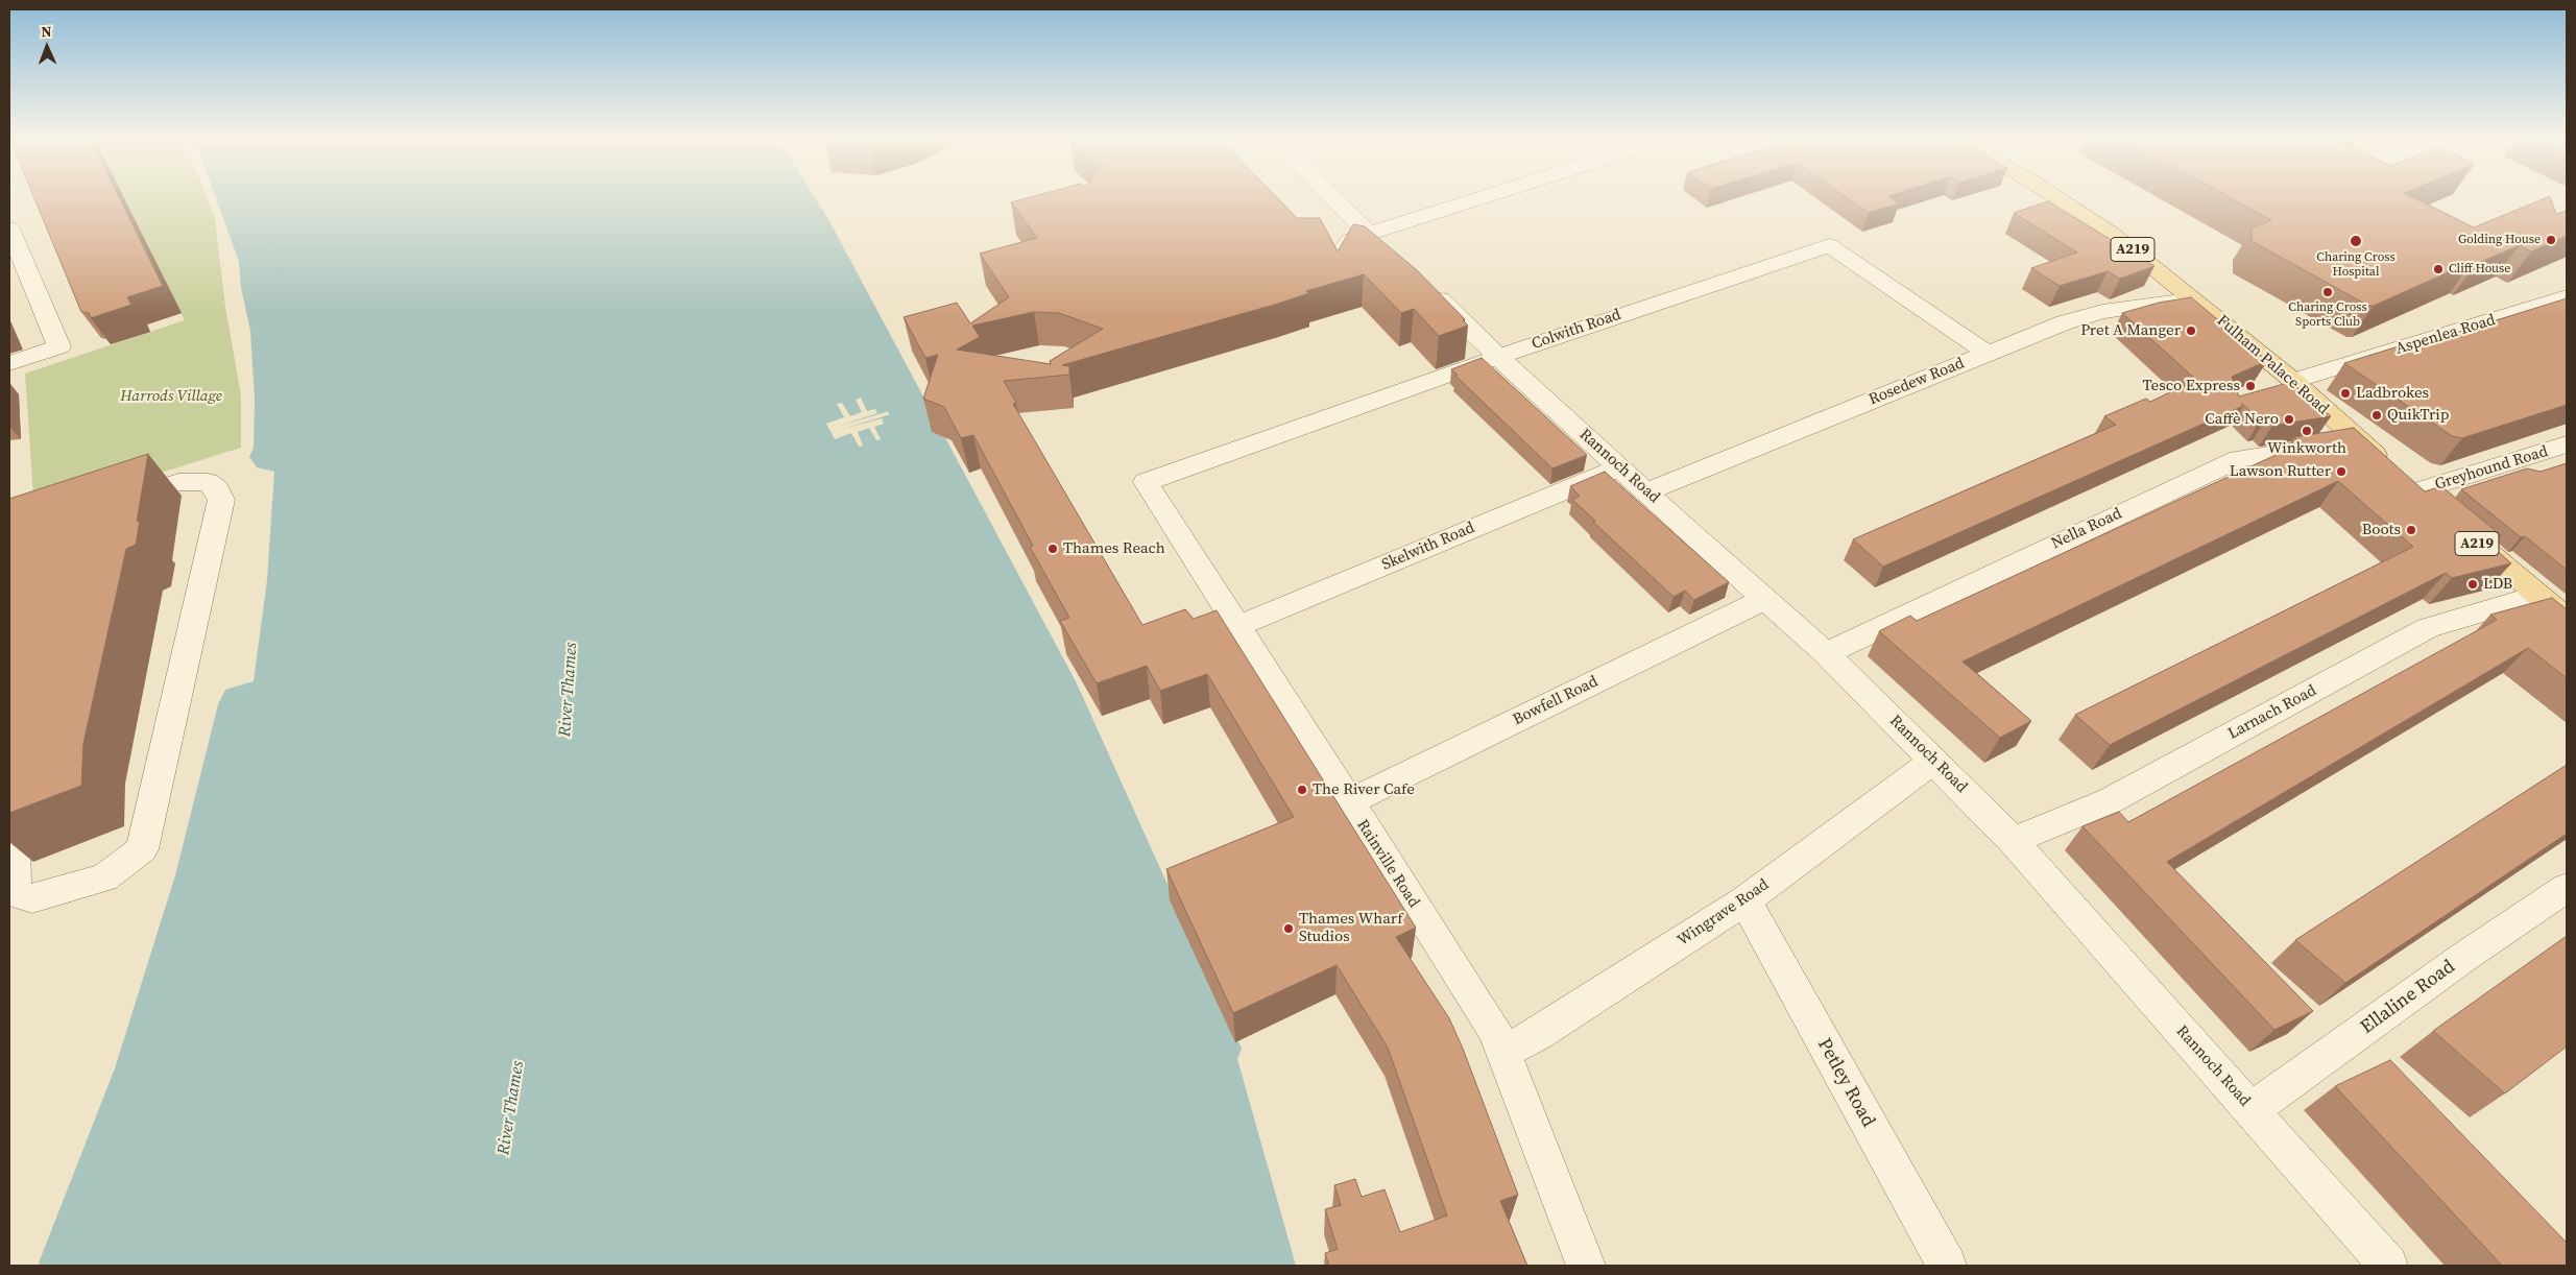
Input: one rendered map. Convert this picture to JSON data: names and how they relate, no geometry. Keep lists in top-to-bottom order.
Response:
{
  "streets": {
    "main road": ["A219", "Fulham Palace Road"],
    "street": [
      "Colwith Road",
      "Aspenlea Road",
      "Rosedew Road",
      "Rannoch Road",
      "Greyhound Road",
      "Nella Road",
      "Skelwith Road",
      "Bowfell Road",
      "Larnach Road",
      "Rainville Road",
      "Wingrave Road",
      "Ellaline Road",
      "Petley Road"
    ]
  },
  "crossings": [
    ["A219", "Larnach Road"],
    ["Colwith Road", "Rosedew Road"],
    ["Colwith Road", "Rannoch Road"],
    ["Colwith Road", "Rainville Road"],
    ["Aspenlea Road", "Fulham Palace Road"],
    ["Fulham Palace Road", "Rosedew Road"],
    ["Fulham Palace Road", "Greyhound Road"],
    ["Fulham Palace Road", "Nella Road"],
    ["Rosedew Road", "Rannoch Road"],
    ["Rannoch Road", "Nella Road"],
    ["Rannoch Road", "Skelwith Road"],
    ["Rannoch Road", "Bowfell Road"],
    ["Rannoch Road", "Larnach Road"],
    ["Rannoch Road", "Wingrave Road"],
    ["Rannoch Road", "Ellaline Road"],
    ["Skelwith Road", "Rainville Road"],
    ["Bowfell Road", "Rainville Road"],
    ["Rainville Road", "Wingrave Road"],
    ["Wingrave Road", "Petley Road"]
  ],
  "water": ["River Thames"],
  "parks": ["Harrods Village"],
  "places": [
    "Golding House",
    "Charing Cross Hospital",
    "Cliff House",
    "Charing Cross Sports Club",
    "Pret A Manger",
    "Tesco Express",
    "Ladbrokes",
    "QuikTrip",
    "Caffè Nero",
    "Winkworth",
    "Lawson Rutter",
    "Boots",
    "Thames Reach",
    "LDB",
    "The River Cafe",
    "Thames Wharf Studios"
  ],
  "north": "top"
}
